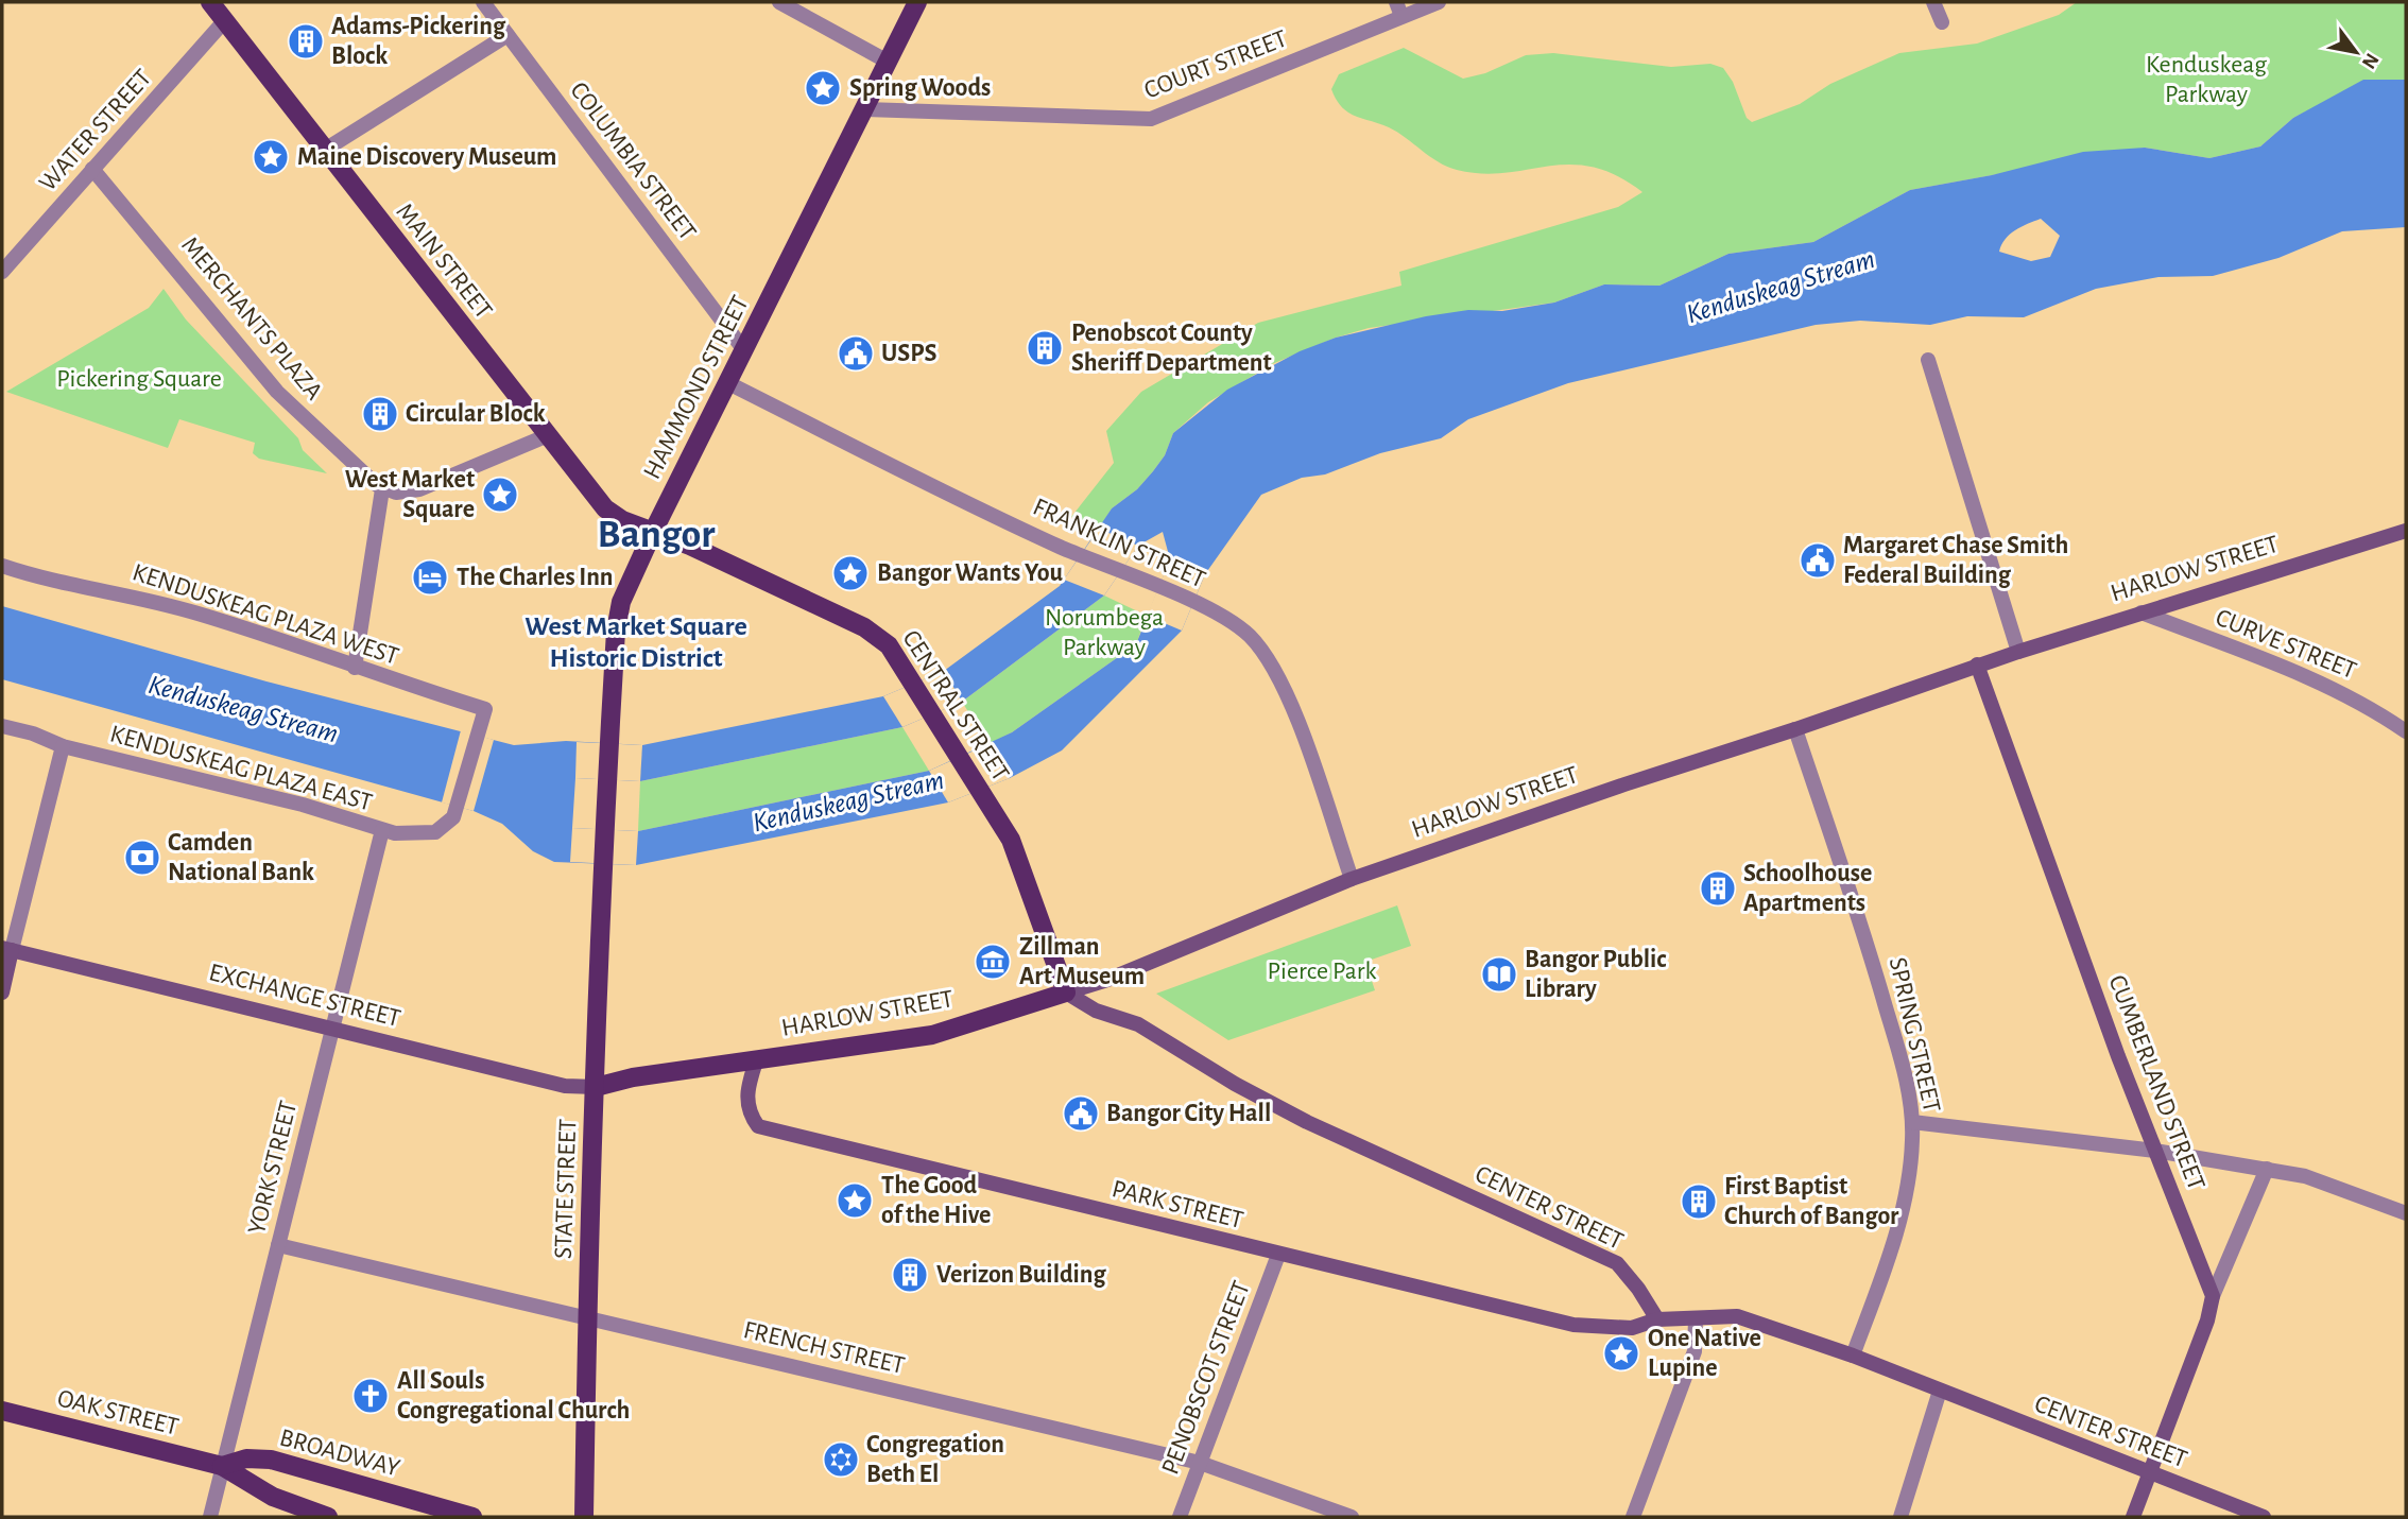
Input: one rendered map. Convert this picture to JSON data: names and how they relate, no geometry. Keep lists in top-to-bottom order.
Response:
{
  "streets": {
    "main road": [
      "MAIN STREET",
      "HAMMOND STREET",
      "HARLOW STREET",
      "CENTRAL STREET",
      "STATE STREET",
      "OAK STREET",
      "BROADWAY"
    ],
    "street": [
      "COURT STREET",
      "WATER STREET",
      "COLUMBIA STREET",
      "MERCHANTS PLAZA",
      "FRANKLIN STREET",
      "KENDUSKEAG PLAZA WEST",
      "CURVE STREET",
      "KENDUSKEAG PLAZA EAST",
      "EXCHANGE STREET",
      "SPRING STREET",
      "CUMBERLAND STREET",
      "YORK STREET",
      "PARK STREET",
      "CENTER STREET",
      "FRENCH STREET",
      "PENOBSCOT STREET"
    ]
  },
  "crossings": [
    ["COURT STREET", "HAMMOND STREET"],
    ["WATER STREET", "MAIN STREET"],
    ["WATER STREET", "MERCHANTS PLAZA"],
    ["COLUMBIA STREET", "HAMMOND STREET"],
    ["MAIN STREET", "HAMMOND STREET"],
    ["MAIN STREET", "CENTRAL STREET"],
    ["HAMMOND STREET", "FRANKLIN STREET"],
    ["HAMMOND STREET", "CENTRAL STREET"],
    ["HAMMOND STREET", "STATE STREET"],
    ["FRANKLIN STREET", "HARLOW STREET"],
    ["HARLOW STREET", "CURVE STREET"],
    ["HARLOW STREET", "CENTRAL STREET"],
    ["HARLOW STREET", "EXCHANGE STREET"],
    ["HARLOW STREET", "SPRING STREET"],
    ["HARLOW STREET", "CUMBERLAND STREET"],
    ["HARLOW STREET", "STATE STREET"],
    ["HARLOW STREET", "PARK STREET"],
    ["HARLOW STREET", "CENTER STREET"],
    ["KENDUSKEAG PLAZA WEST", "KENDUSKEAG PLAZA EAST"],
    ["CENTRAL STREET", "CENTER STREET"],
    ["KENDUSKEAG PLAZA EAST", "YORK STREET"],
    ["EXCHANGE STREET", "YORK STREET"],
    ["EXCHANGE STREET", "STATE STREET"],
    ["SPRING STREET", "CENTER STREET"],
    ["YORK STREET", "FRENCH STREET"],
    ["YORK STREET", "OAK STREET"],
    ["YORK STREET", "BROADWAY"],
    ["STATE STREET", "FRENCH STREET"],
    ["PARK STREET", "CENTER STREET"],
    ["PARK STREET", "PENOBSCOT STREET"],
    ["FRENCH STREET", "PENOBSCOT STREET"],
    ["OAK STREET", "BROADWAY"]
  ],
  "districts": ["Bangor", "West Market Square Historic District"],
  "water": ["Kenduskeag Stream"],
  "parks": [
    "Kenduskeag Parkway",
    "Pickering Square",
    "Norumbega Parkway",
    "Pierce Park"
  ],
  "places": {
    "building": [
      "Adams-Pickering Block",
      "Penobscot County Sheriff Department",
      "Circular Block",
      "Schoolhouse Apartments",
      "First Baptist Church of Bangor",
      "Verizon Building"
    ],
    "place": [
      "Spring Woods",
      "Maine Discovery Museum",
      "West Market Square",
      "Bangor Wants You",
      "The Good of the Hive",
      "One Native Lupine"
    ],
    "public building": ["USPS", "Margaret Chase Smith Federal Building", "Bangor City Hall"],
    "hotel": ["The Charles Inn"],
    "bank": ["Camden National Bank"],
    "museum": ["Zillman Art Museum"],
    "library": ["Bangor Public Library"],
    "church": ["All Souls Congregational Church"],
    "synagogue": ["Congregation Beth El"]
  },
  "north": "bottom right"
}
